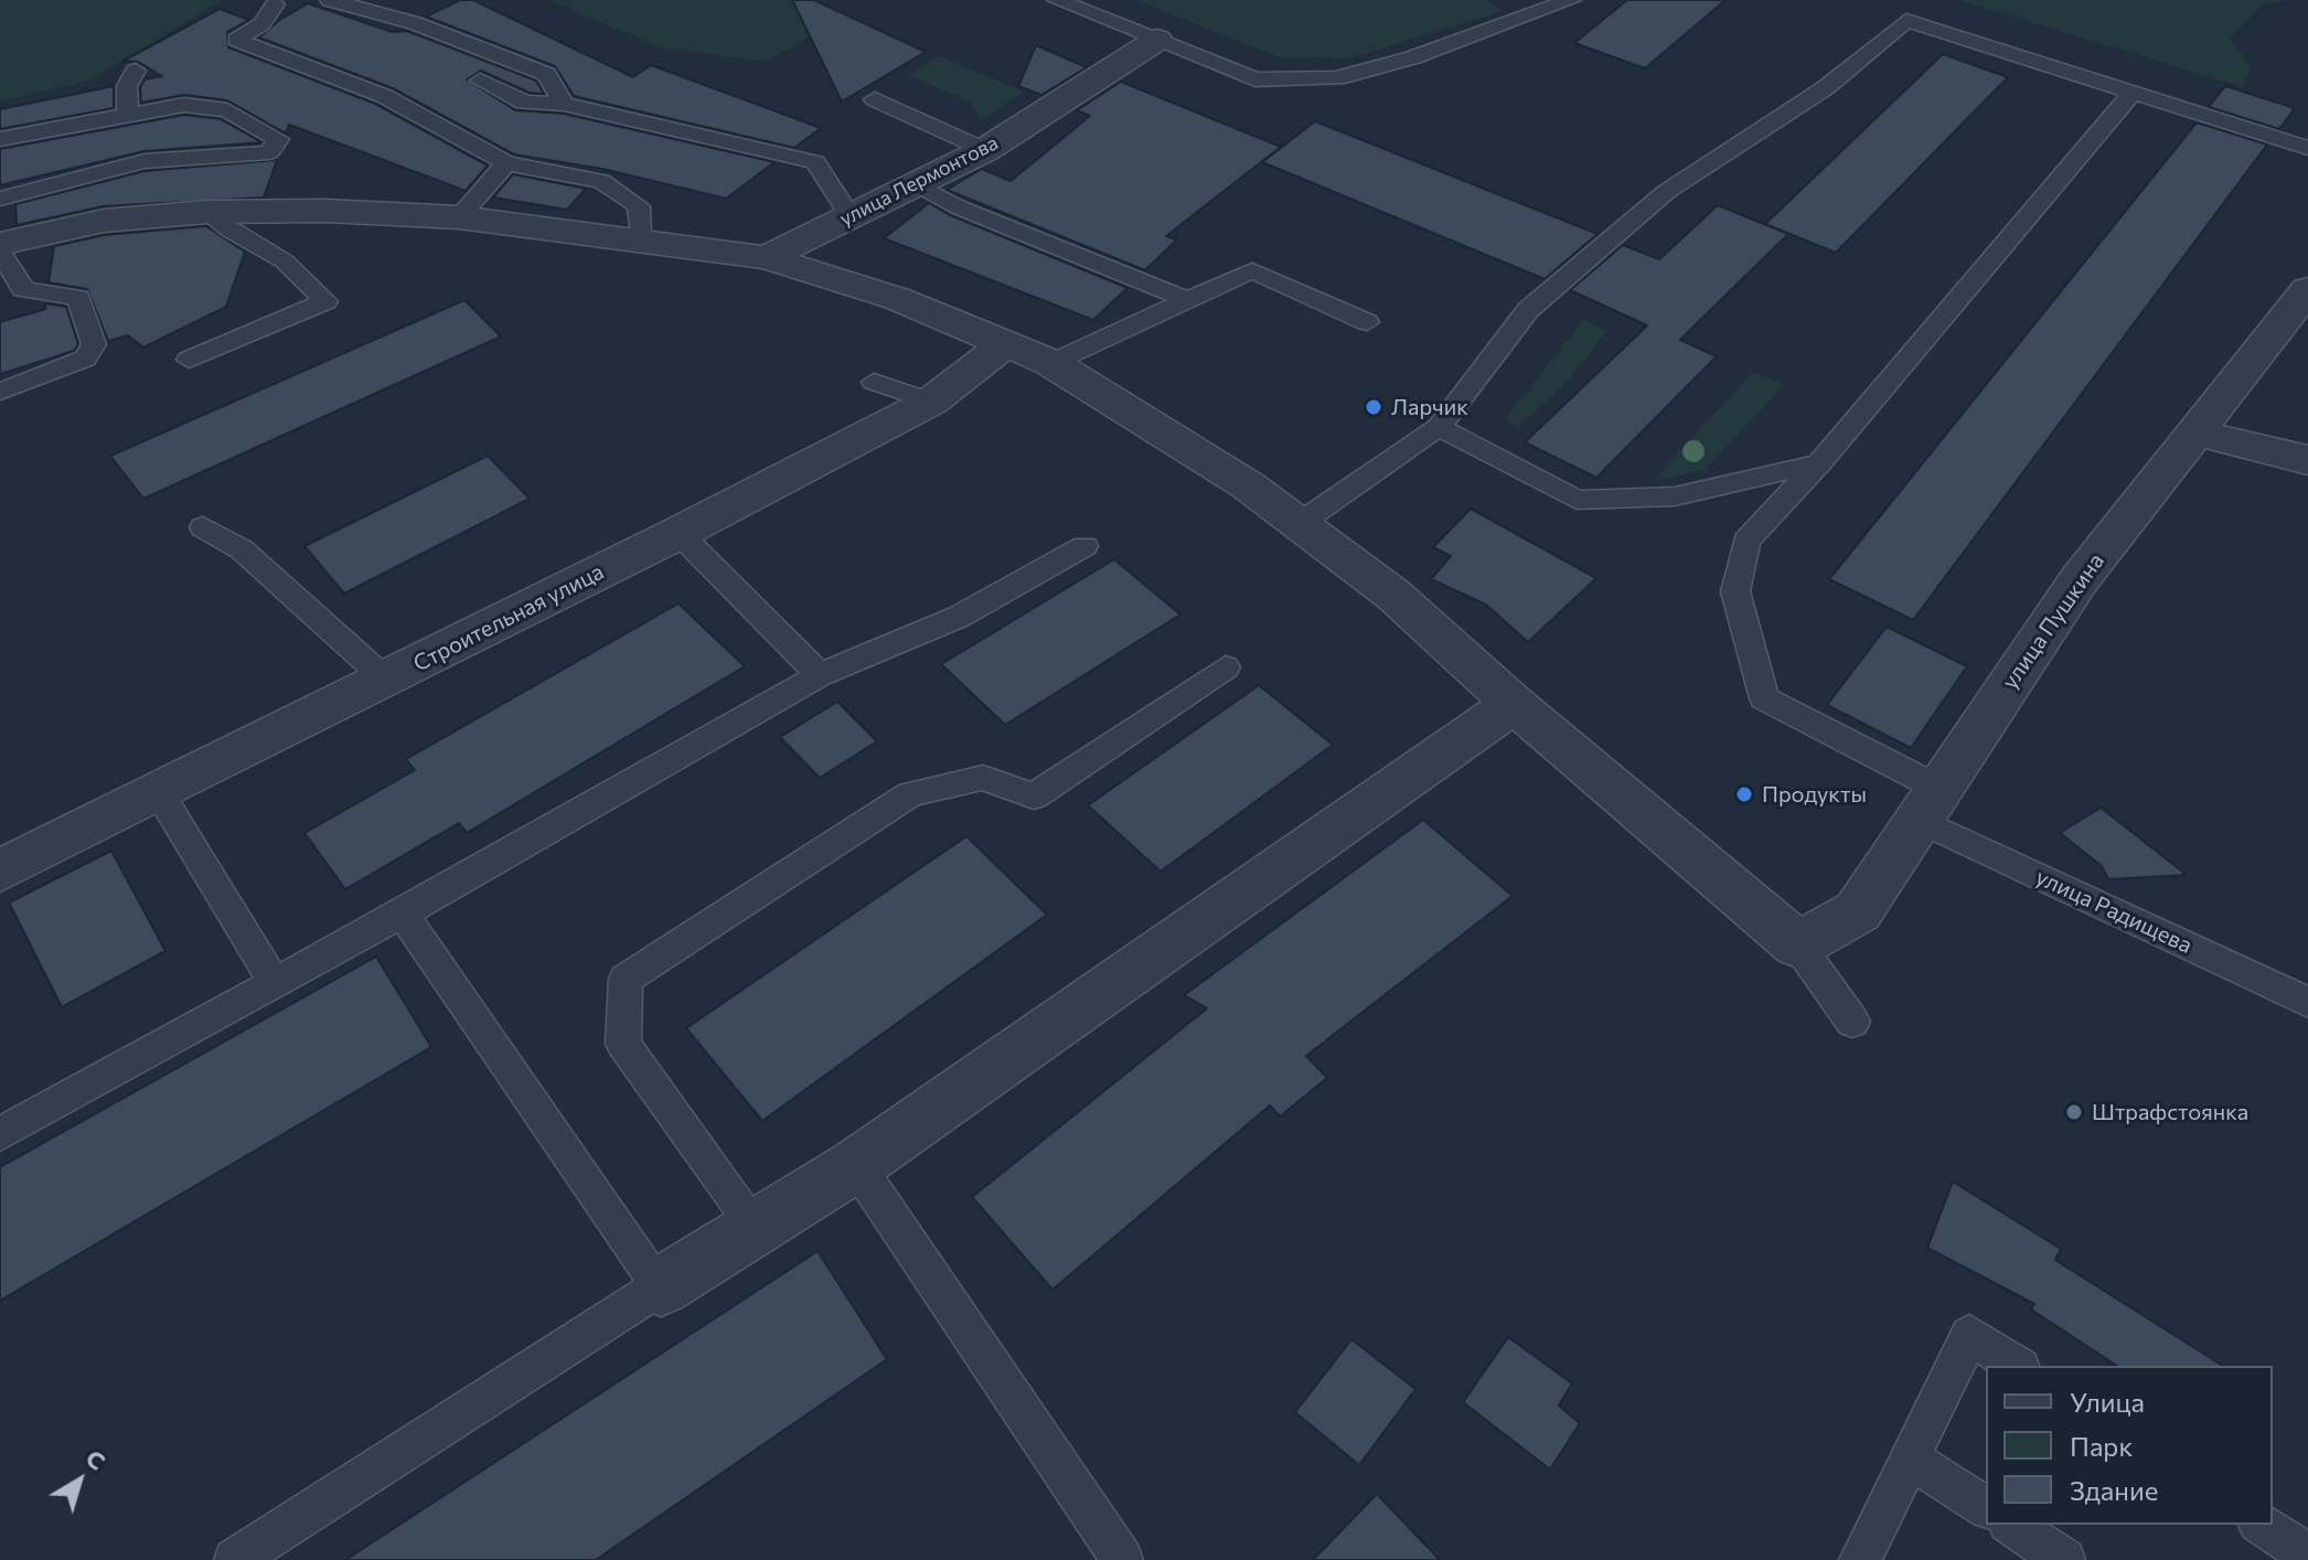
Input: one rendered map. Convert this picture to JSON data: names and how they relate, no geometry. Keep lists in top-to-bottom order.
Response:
{
  "streets": {
    "street": ["улица Лермонтова", "Строительная улица", "улица Пушкина"],
    "lane": ["улица Радищева"]
  },
  "crossings": [
    ["улица Пушкина", "улица Радищева"]
  ],
  "places": ["Ларчик", "Продукты", "Штрафстоянка"],
  "legend": ["Улица", "Парк", "Здание"],
  "north": "top right"
}
